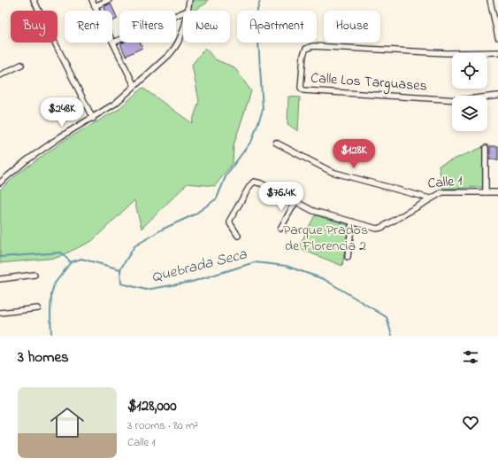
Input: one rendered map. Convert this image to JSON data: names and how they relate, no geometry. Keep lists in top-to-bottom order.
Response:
{
  "streets": {
    "street": ["Calle Los Targuases", "Calle 1"]
  },
  "water": ["Quebrada Seca"],
  "parks": ["Parque Prados de Florencia 2"],
  "page": {
    "chip": [
      "Buy",
      "Rent",
      "Filters",
      "New",
      "Apartment",
      "House"
    ],
    "price": ["$248K", "$128K", "$76.4K"],
    "heading": "3 homes",
    "list": [
      {
        "name": "$128,000",
        "note": "3 rooms · 80 m² · Calle 1"
      }
    ]
  }
}
